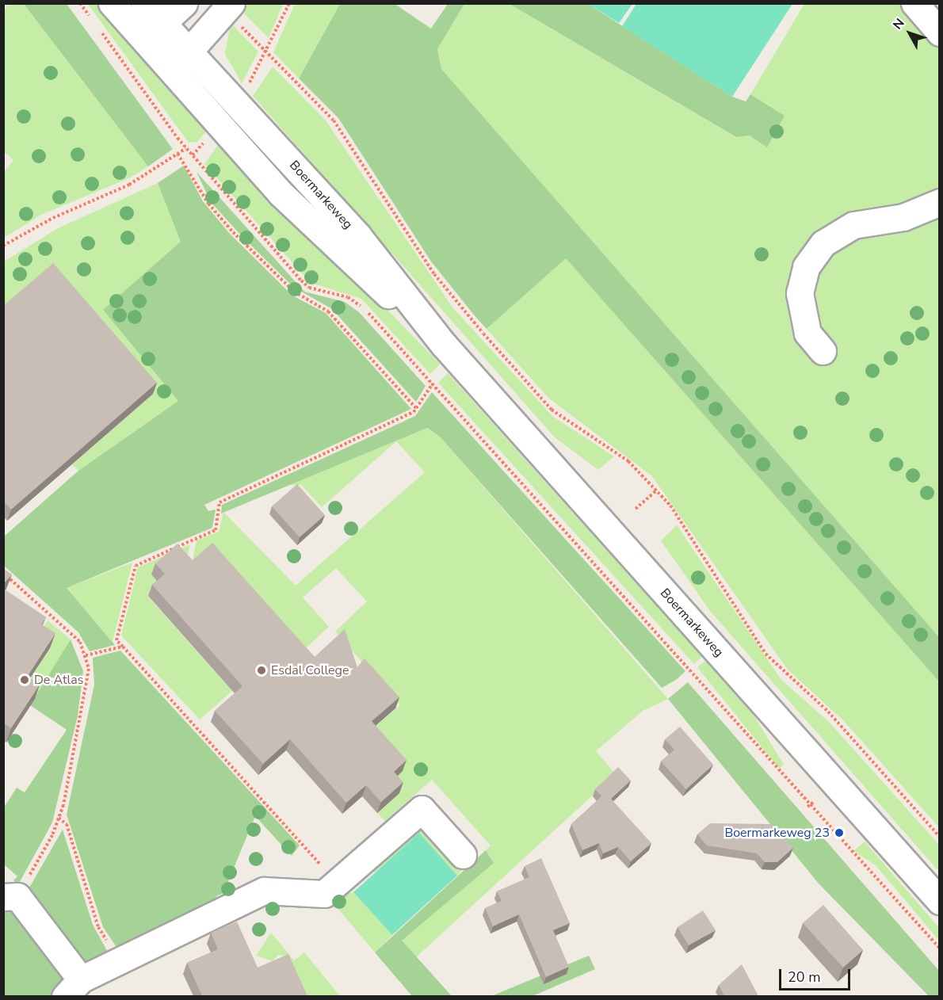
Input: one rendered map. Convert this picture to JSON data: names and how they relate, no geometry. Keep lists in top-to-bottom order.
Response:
{
  "streets": {
    "street": ["Boermarkeweg"]
  },
  "places": ["Esdal College", "De Atlas", "Boermarkeweg 23"],
  "scale_bar": "20 m",
  "north": "top left"
}
